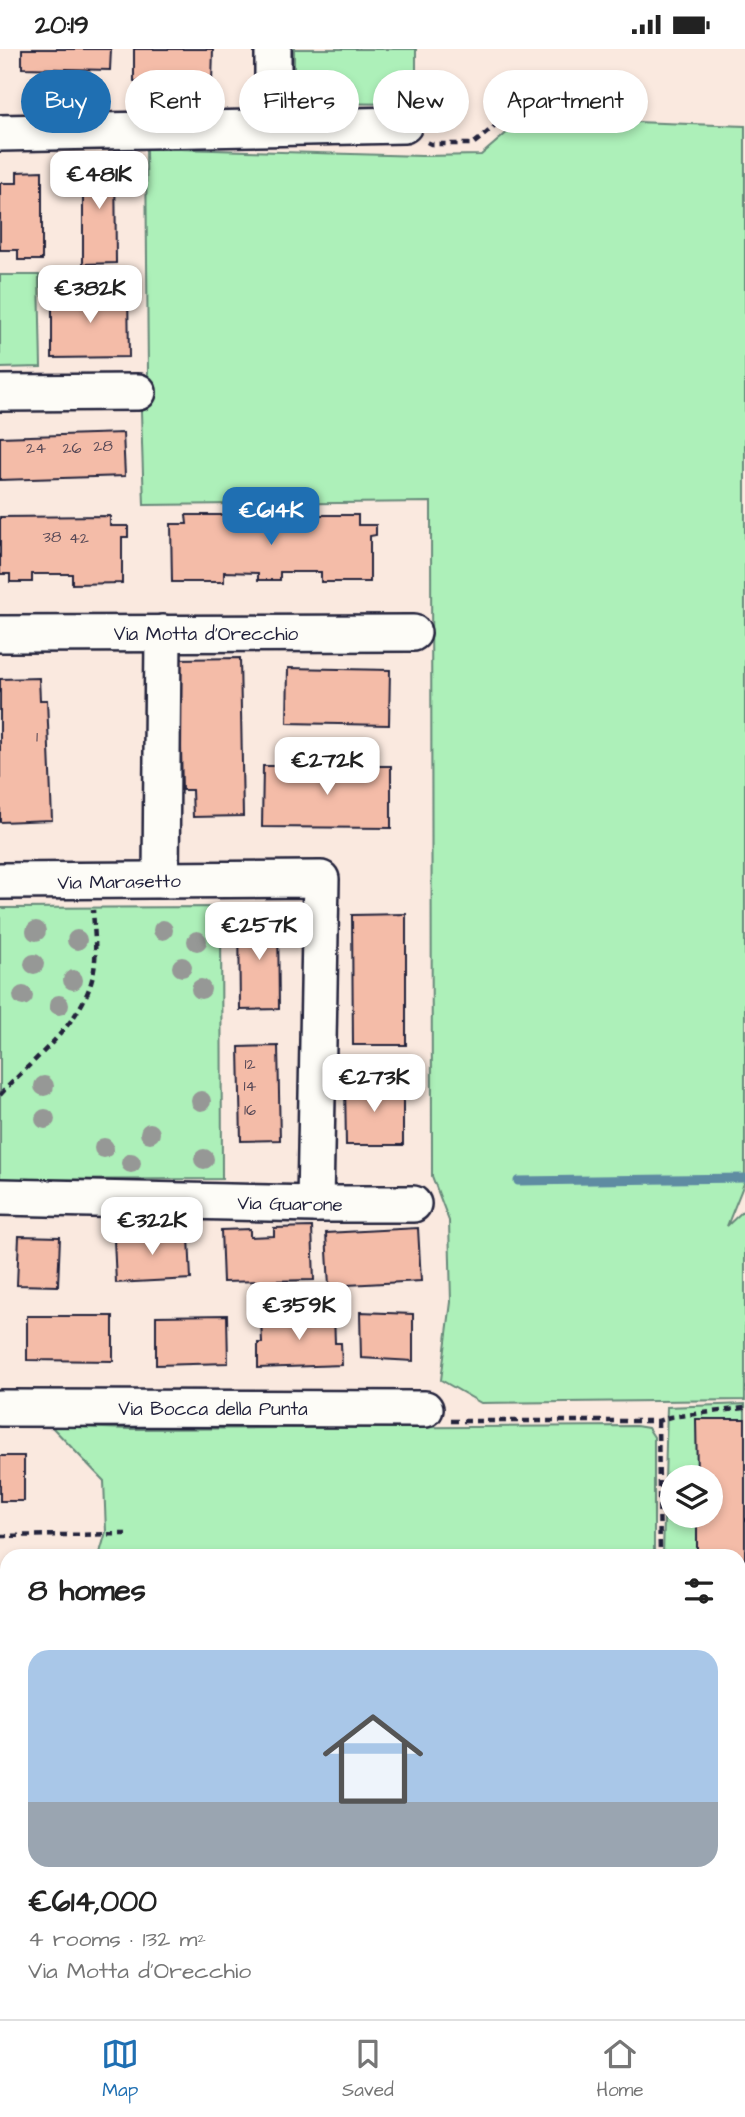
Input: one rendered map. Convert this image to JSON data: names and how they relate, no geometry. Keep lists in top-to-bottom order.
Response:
{
  "streets": {
    "street": [
      "Via Motta d'Orecchio",
      "Via Marasetto",
      "Via Guarone",
      "Via Bocca della Punta"
    ]
  },
  "crossings": [
    ["Via Marasetto", "Via Guarone"]
  ],
  "house_numbers": [
    "28",
    "24",
    "26",
    "38",
    "42",
    "1",
    "12",
    "14",
    "16"
  ],
  "page": {
    "status": "20:19",
    "chip": [
      "Buy",
      "Rent",
      "Filters",
      "New",
      "Apartment"
    ],
    "price": [
      "€481K",
      "€382K",
      "€614K",
      "€272K",
      "€257K",
      "€273K",
      "€322K",
      "€359K"
    ],
    "heading": "8 homes",
    "list": [
      {
        "name": "€614,000",
        "note": "4 rooms · 132 m² · Via Motta d'Orecchio"
      }
    ],
    "tabs": ["Map", "Saved", "Home"]
  }
}
